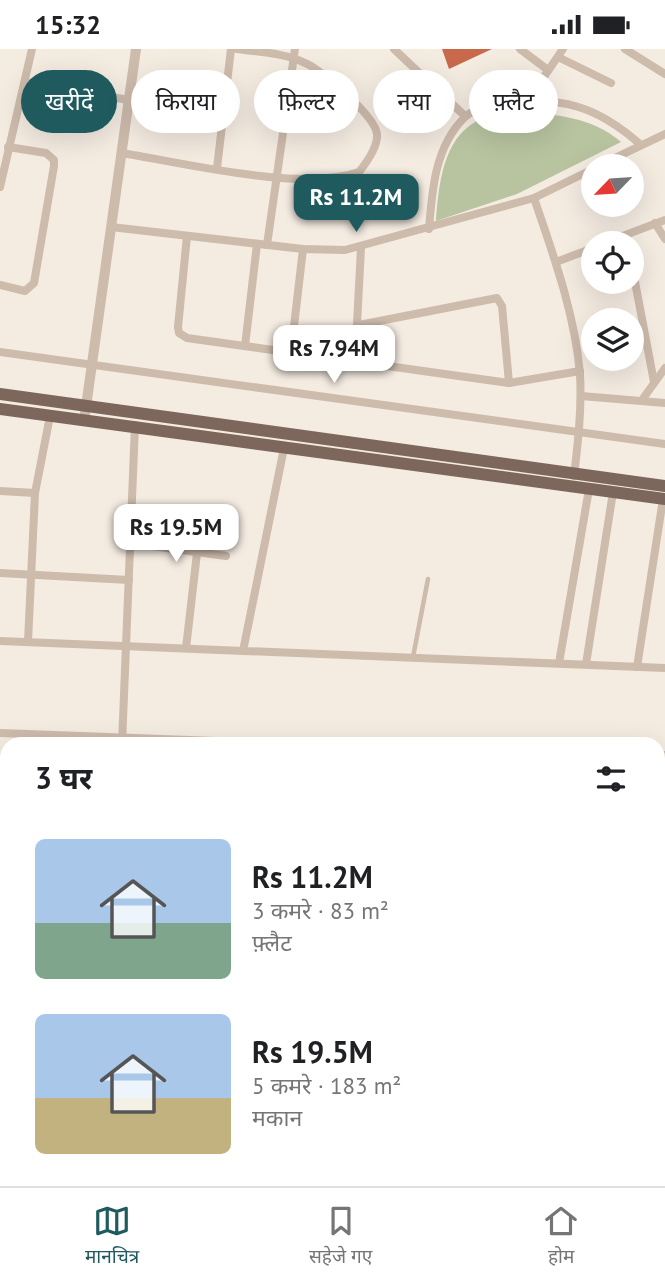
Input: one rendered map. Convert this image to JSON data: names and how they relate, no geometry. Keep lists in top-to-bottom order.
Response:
{
  "north": "bottom left",
  "page": {
    "status": "15:32",
    "chip": [
      "खरीदें",
      "किराया",
      "फ़िल्टर",
      "नया",
      "फ़्लैट"
    ],
    "price": ["Rs 11.2M", "Rs 7.94M", "Rs 19.5M"],
    "heading": "3 घर",
    "list": [
      {
        "name": "Rs 11.2M",
        "note": "3 कमरे · 83 m² · फ़्लैट"
      },
      {
        "name": "Rs 19.5M",
        "note": "5 कमरे · 183 m² · मकान"
      }
    ],
    "tabs": ["मानचित्र", "सहेजे गए", "होम"]
  }
}
